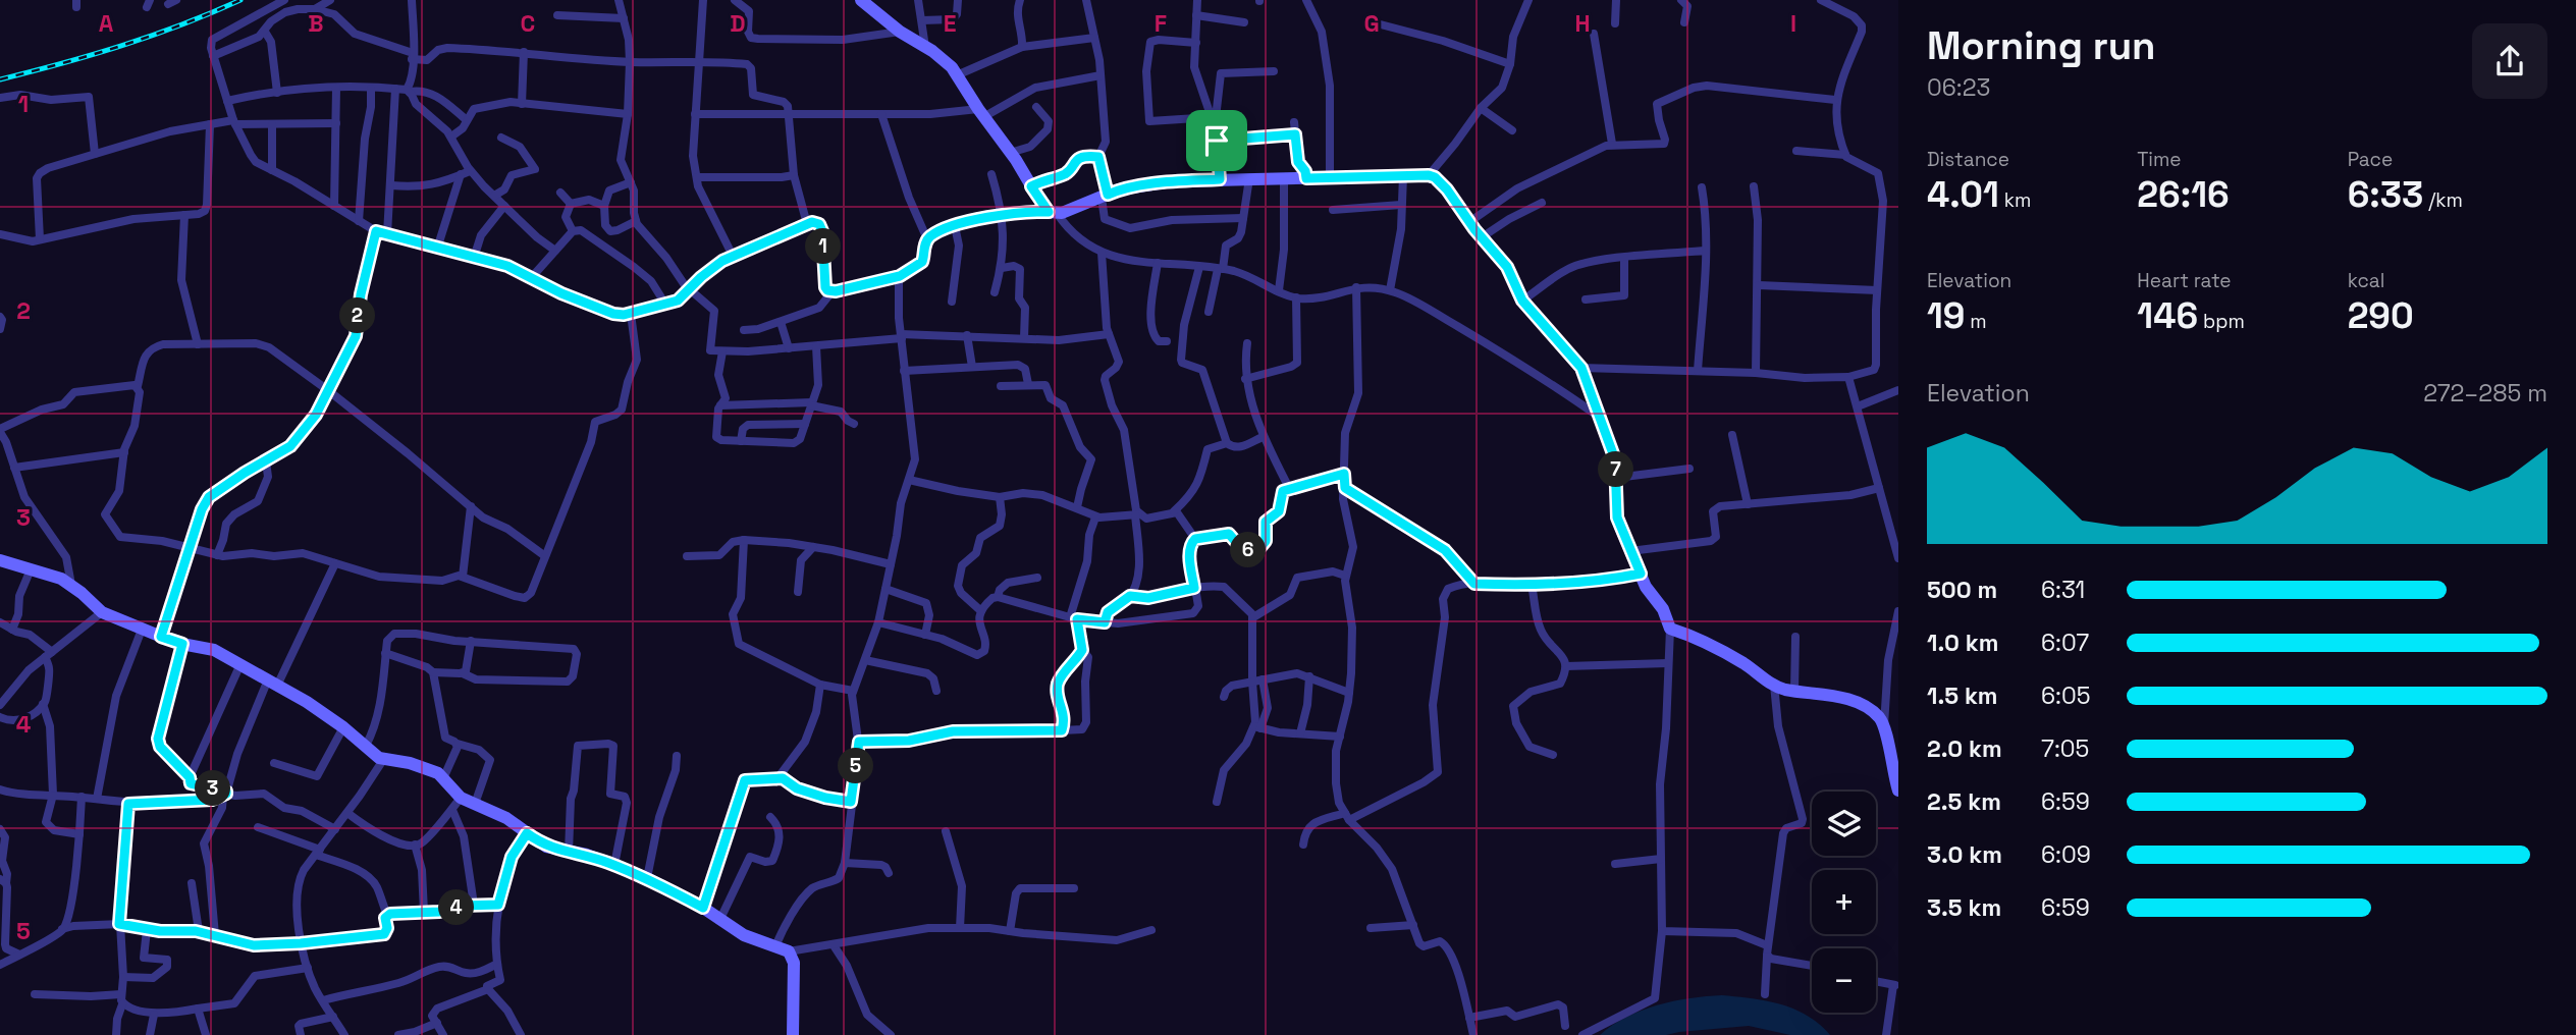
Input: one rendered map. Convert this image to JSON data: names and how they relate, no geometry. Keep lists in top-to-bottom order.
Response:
{
  "page": {
    "heading": ["Morning run", "06:23"],
    "stats": [
      ["Distance", "4.01 km"],
      ["Time", "26:16"],
      ["Pace", "6:33 /km"],
      ["Elevation", "19 m"],
      ["Heart rate", "146 bpm"],
      ["kcal", "290"]
    ],
    "pins": [
      "1",
      "2",
      "7",
      "6",
      "5",
      "3",
      "4"
    ],
    "chart": ["Elevation", "272–285 m"],
    "list": [
      {
        "name": "500 m",
        "note": "6:31"
      },
      {
        "name": "1.0 km",
        "note": "6:07"
      },
      {
        "name": "1.5 km",
        "note": "6:05"
      },
      {
        "name": "2.0 km",
        "note": "7:05"
      },
      {
        "name": "2.5 km",
        "note": "6:59"
      },
      {
        "name": "3.0 km",
        "note": "6:09"
      },
      {
        "name": "3.5 km",
        "note": "6:59"
      }
    ],
    "map_buttons": ["+", "−"]
  },
  "grid": {
    "columns": [
      "A",
      "B",
      "C",
      "D",
      "E",
      "F",
      "G",
      "H",
      "I"
    ],
    "rows": [
      "1",
      "2",
      "3",
      "4",
      "5"
    ]
  }
}
